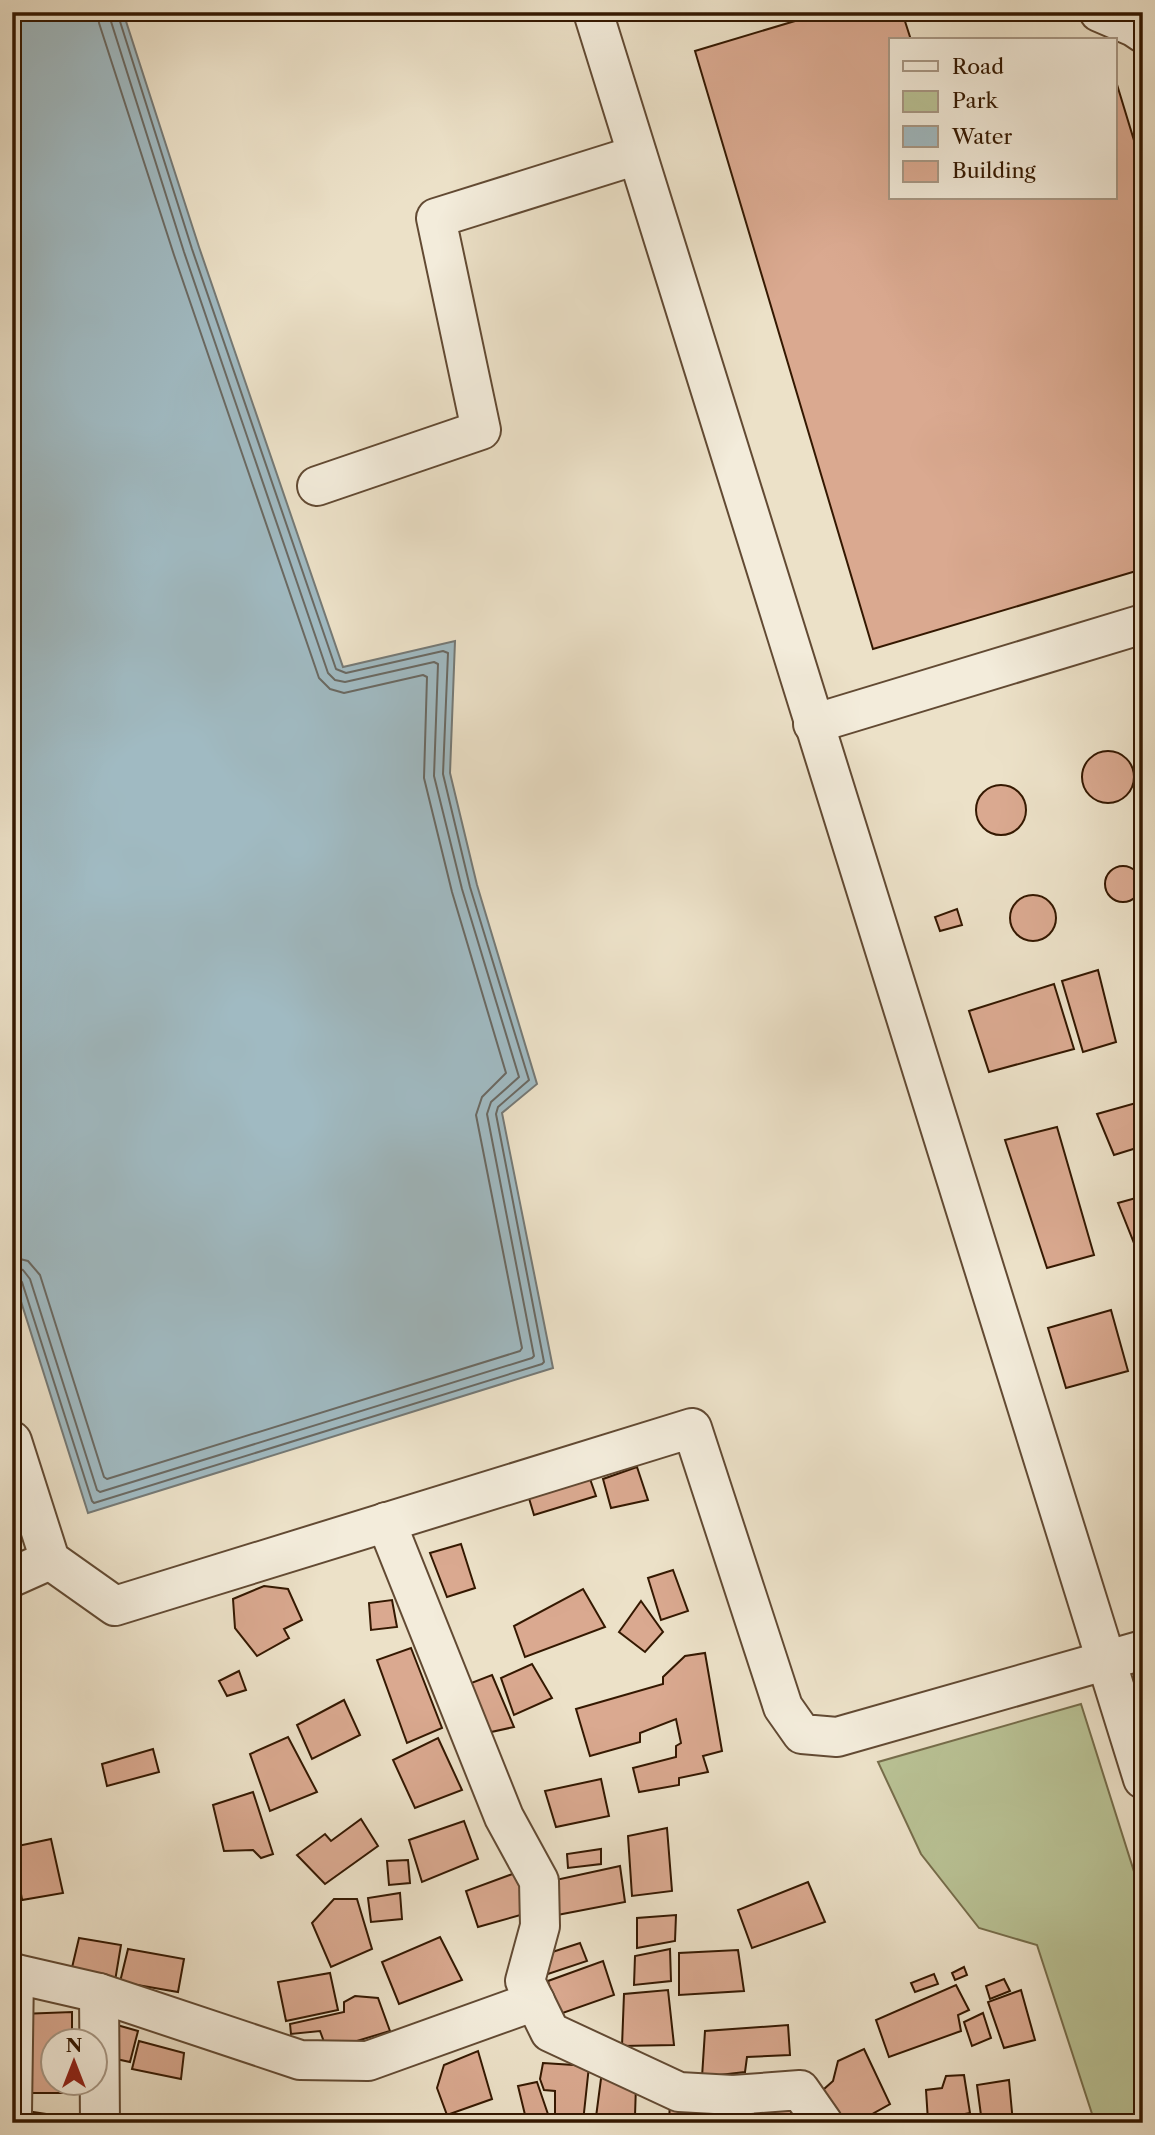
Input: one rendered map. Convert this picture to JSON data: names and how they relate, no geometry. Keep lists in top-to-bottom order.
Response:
{
  "legend": [
    "Road",
    "Park",
    "Water",
    "Building"
  ],
  "north": "top"
}
